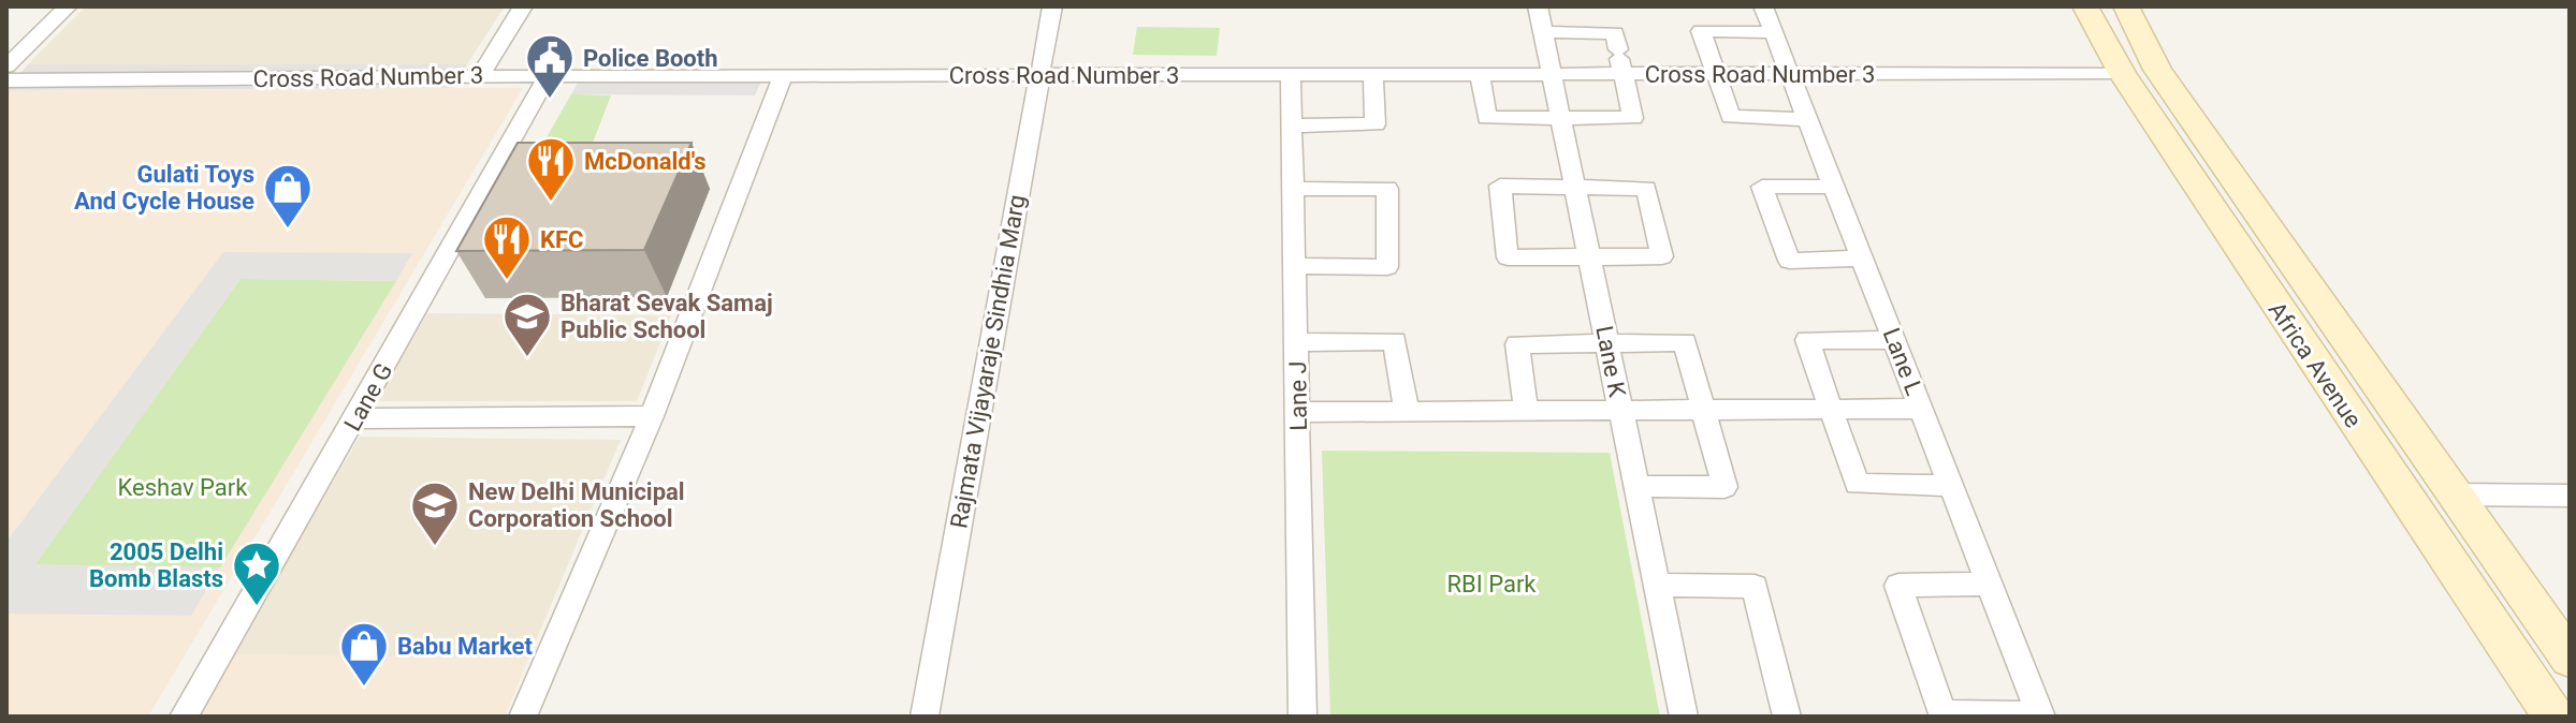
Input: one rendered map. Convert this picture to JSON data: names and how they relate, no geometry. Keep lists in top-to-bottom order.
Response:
{
  "streets": {
    "main road": ["Africa Avenue"],
    "street": [
      "Cross Road Number 3",
      "Rajmata Vijayaraje Sindhia Marg",
      "Lane K",
      "Lane L",
      "Lane J",
      "Lane G"
    ]
  },
  "crossings": [
    ["Cross Road Number 3", "Rajmata Vijayaraje Sindhia Marg"],
    ["Cross Road Number 3", "Lane K"],
    ["Cross Road Number 3", "Lane L"],
    ["Cross Road Number 3", "Africa Avenue"],
    ["Cross Road Number 3", "Lane J"],
    ["Cross Road Number 3", "Lane G"]
  ],
  "parks": ["Keshav Park", "RBI Park"],
  "places": {
    "public building": ["Police Booth"],
    "restaurant": ["McDonald's", "KFC"],
    "shop": ["Gulati Toys And Cycle House", "Babu Market"],
    "school or university": ["Bharat Sevak Samaj Public School", "New Delhi Municipal Corporation School"],
    "place": ["2005 Delhi Bomb Blasts"]
  }
}
